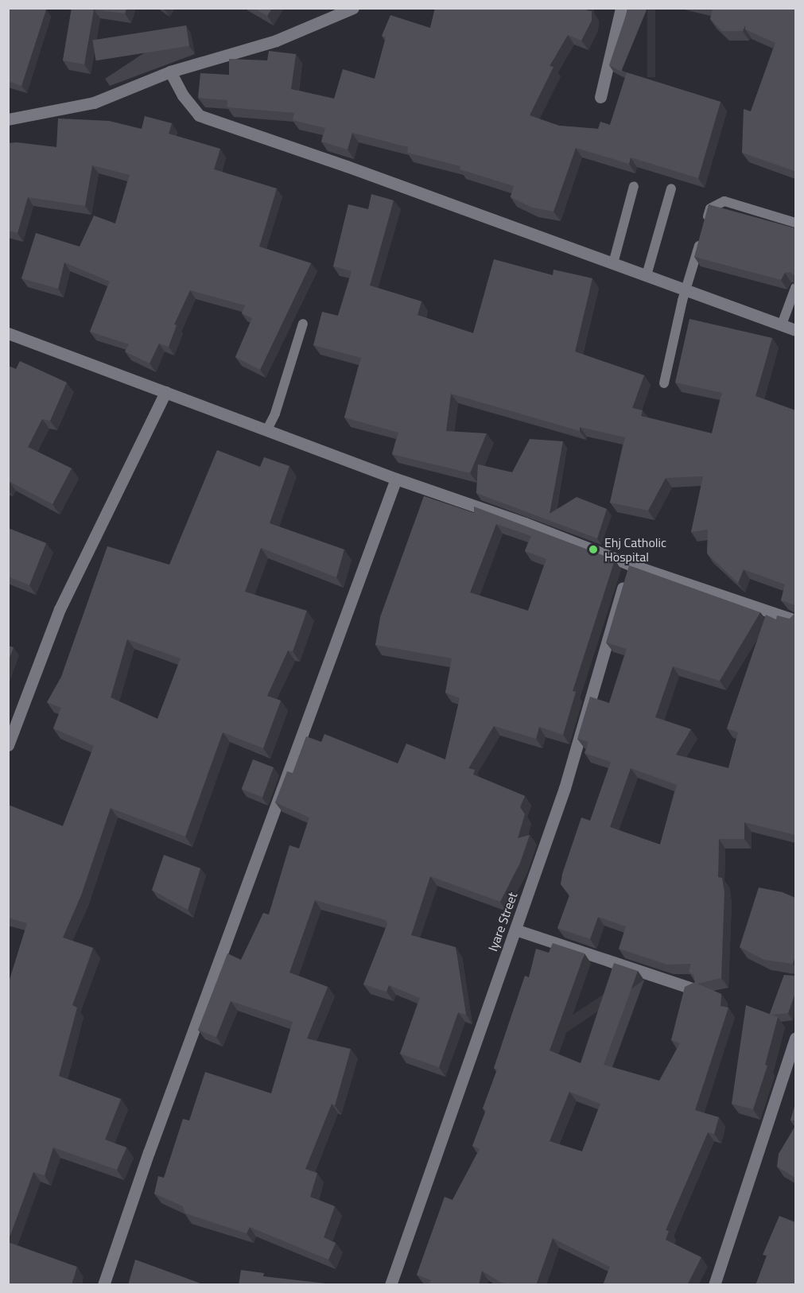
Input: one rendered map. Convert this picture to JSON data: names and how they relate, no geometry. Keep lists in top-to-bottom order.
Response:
{
  "streets": {
    "street": ["Iyare Street"]
  },
  "places": ["Ehj Catholic Hospital"]
}
